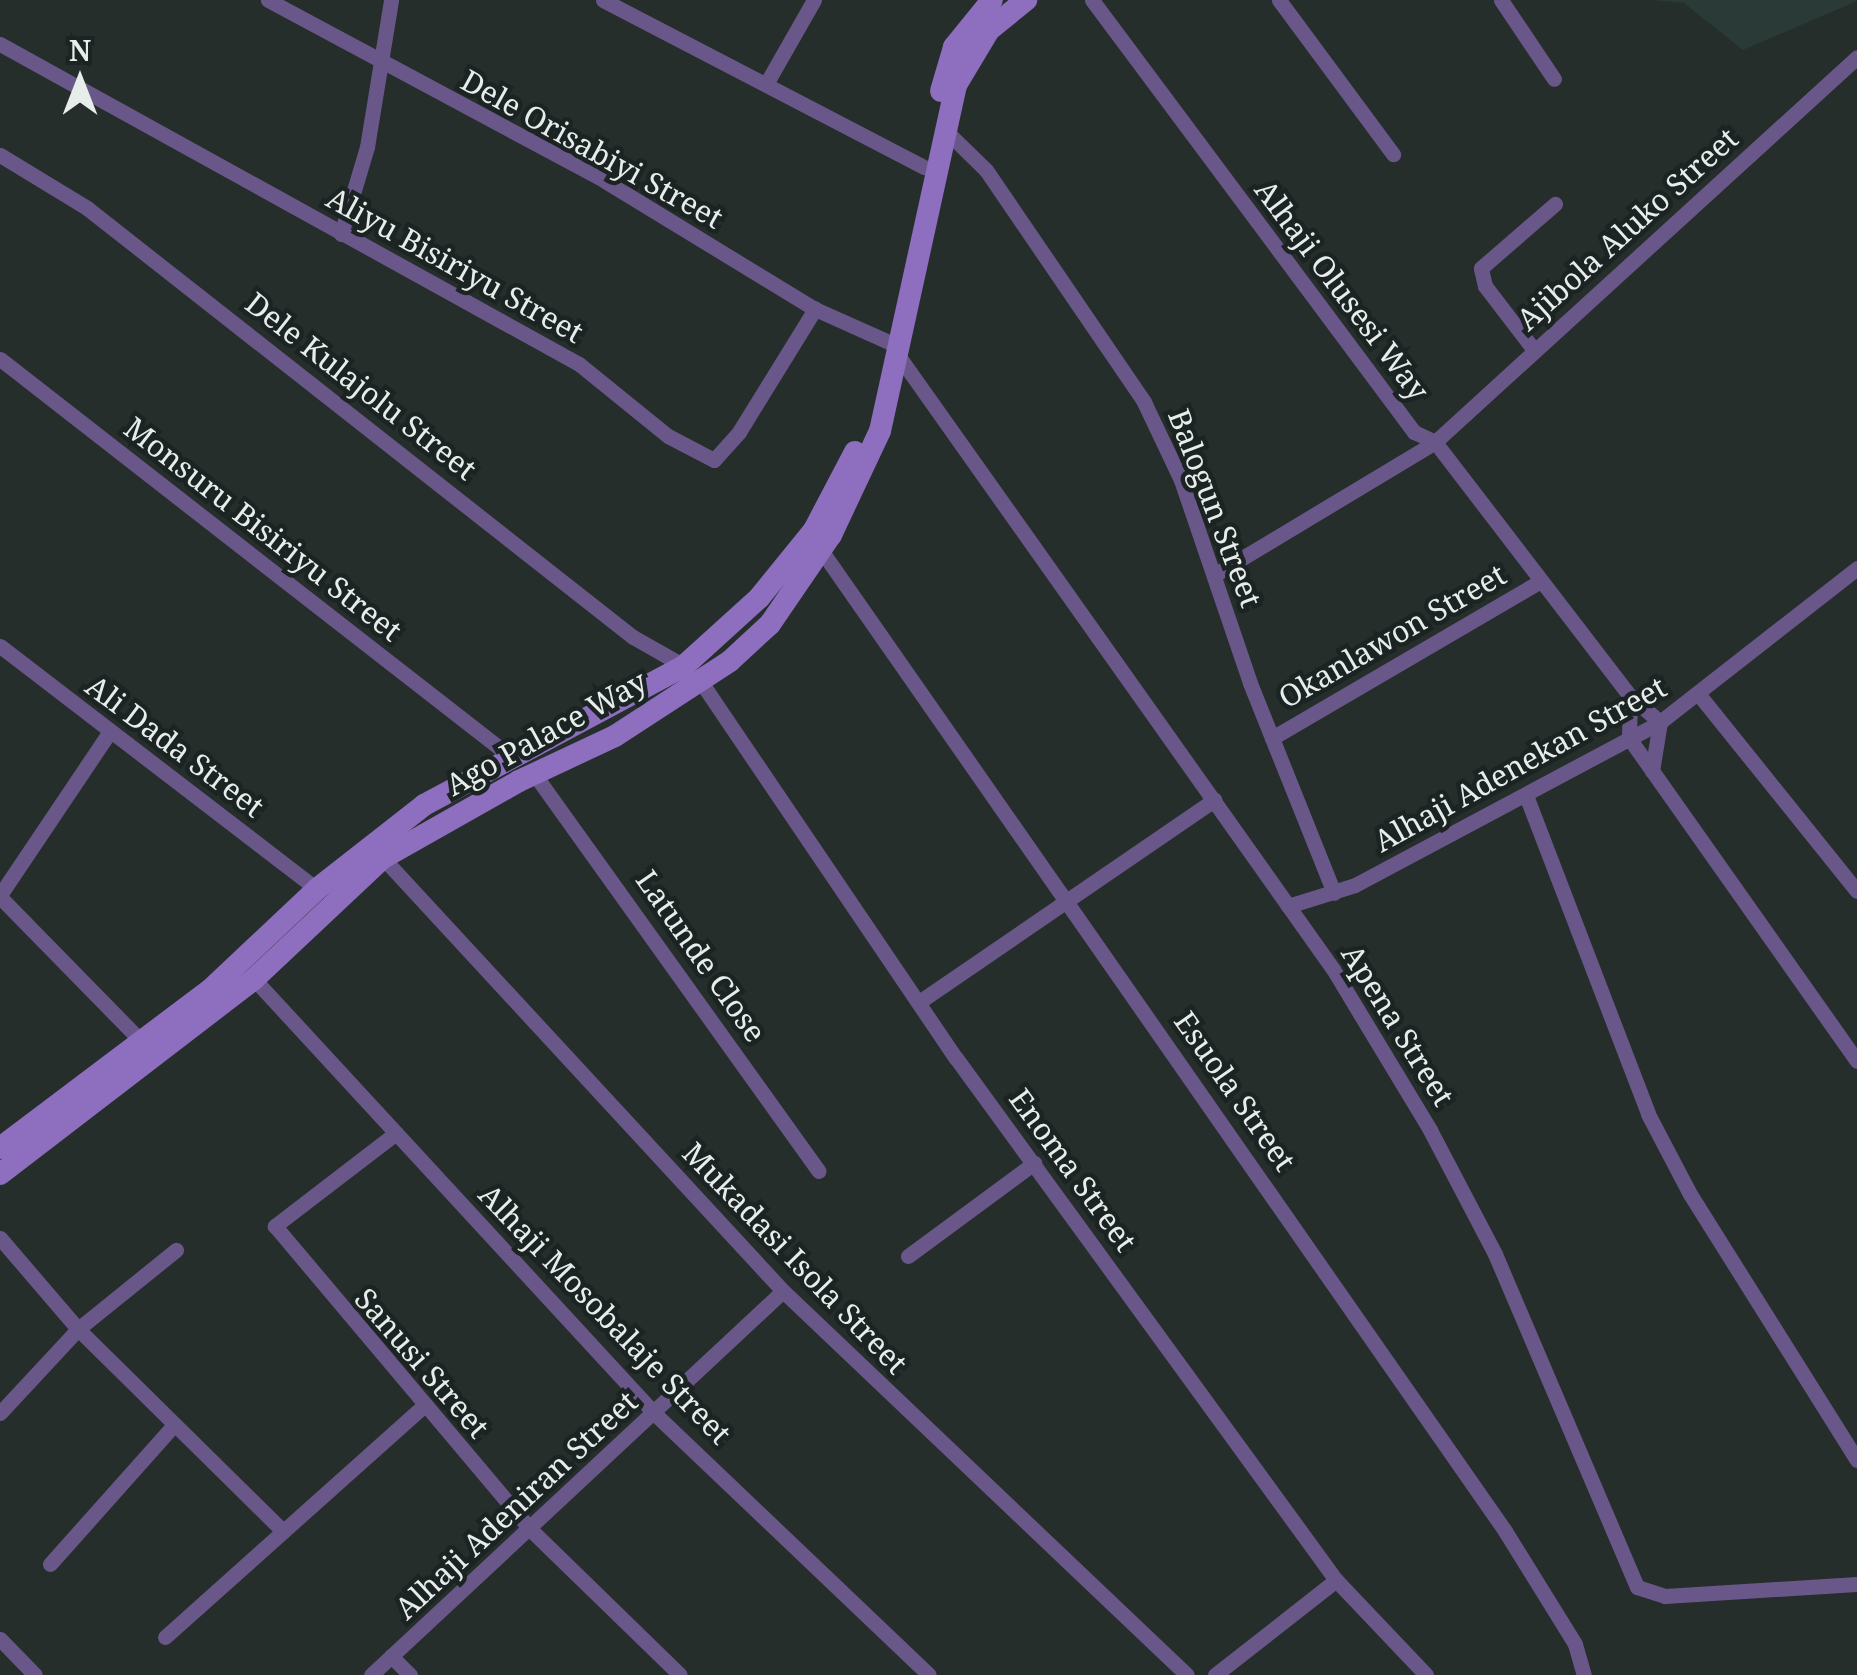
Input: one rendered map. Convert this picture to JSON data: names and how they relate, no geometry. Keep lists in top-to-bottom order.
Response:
{
  "streets": {
    "main road": ["Ago Palace Way"],
    "street": [
      "Dele Orisabiyi Street",
      "Ajibola Aluko Street",
      "Aliyu Bisiriyu Street",
      "Alhaji Olusesi Way",
      "Dele Kulajolu Street",
      "Balogun Street",
      "Monsuru Bisiriyu Street",
      "Okanlawon Street",
      "Ali Dada Street",
      "Alhaji Adenekan Street",
      "Latunde Close",
      "Apena Street",
      "Esuola Street",
      "Enoma Street",
      "Mukadasi Isola Street",
      "Alhaji Mosobalaje Street",
      "Sanusi Street",
      "Alhaji Adeniran Street"
    ]
  },
  "crossings": [
    ["Dele Orisabiyi Street", "Aliyu Bisiriyu Street"],
    ["Dele Orisabiyi Street", "Ago Palace Way"],
    ["Dele Orisabiyi Street", "Apena Street"],
    ["Ajibola Aluko Street", "Alhaji Olusesi Way"],
    ["Ajibola Aluko Street", "Balogun Street"],
    ["Alhaji Olusesi Way", "Okanlawon Street"],
    ["Alhaji Olusesi Way", "Alhaji Adenekan Street"],
    ["Dele Kulajolu Street", "Ago Palace Way"],
    ["Dele Kulajolu Street", "Enoma Street"],
    ["Balogun Street", "Okanlawon Street"],
    ["Balogun Street", "Ago Palace Way"],
    ["Balogun Street", "Alhaji Adenekan Street"],
    ["Monsuru Bisiriyu Street", "Ago Palace Way"],
    ["Ago Palace Way", "Ali Dada Street"],
    ["Ago Palace Way", "Latunde Close"],
    ["Ago Palace Way", "Apena Street"],
    ["Ago Palace Way", "Esuola Street"],
    ["Ago Palace Way", "Enoma Street"],
    ["Ago Palace Way", "Mukadasi Isola Street"],
    ["Ago Palace Way", "Alhaji Mosobalaje Street"],
    ["Alhaji Adenekan Street", "Apena Street"],
    ["Mukadasi Isola Street", "Alhaji Adeniran Street"],
    ["Alhaji Mosobalaje Street", "Sanusi Street"],
    ["Alhaji Mosobalaje Street", "Alhaji Adeniran Street"],
    ["Sanusi Street", "Alhaji Adeniran Street"]
  ],
  "north": "top"
}
